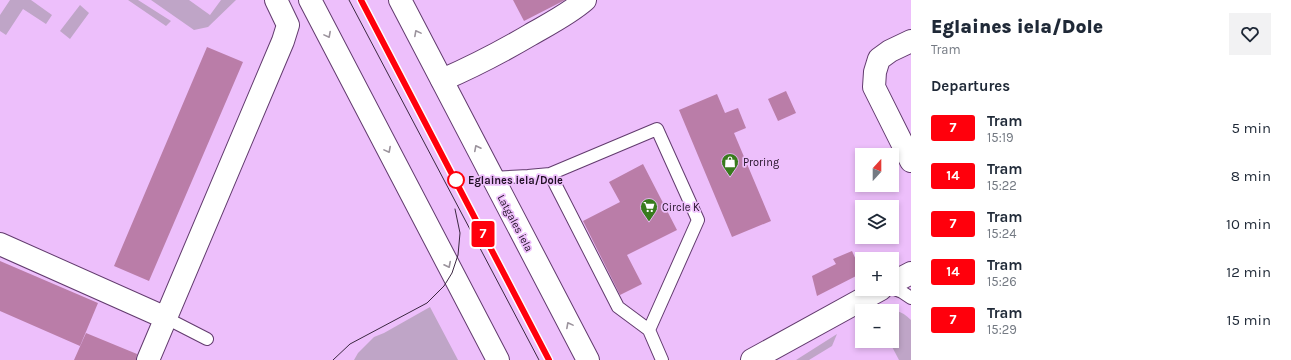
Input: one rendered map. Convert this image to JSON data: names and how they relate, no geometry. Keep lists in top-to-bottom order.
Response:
{
  "streets": {
    "main road": ["Latgales iela"]
  },
  "places": {
    "shop": ["Proring"],
    "other": ["Eglaines iela/Dole"],
    "supermarket": ["Circle K"]
  },
  "lines": ["tram line 7"],
  "north": "top",
  "page": {
    "on_map": "7",
    "heading": [
      ["Eglaines iela/Dole", "Tram"],
      "Departures"
    ],
    "list": [
      {
        "mark": "7",
        "name": "Tram",
        "note": "15:19",
        "value": "5 min"
      },
      {
        "mark": "14",
        "name": "Tram",
        "note": "15:22",
        "value": "8 min"
      },
      {
        "mark": "7",
        "name": "Tram",
        "note": "15:24",
        "value": "10 min"
      },
      {
        "mark": "14",
        "name": "Tram",
        "note": "15:26",
        "value": "12 min"
      },
      {
        "mark": "7",
        "name": "Tram",
        "note": "15:29",
        "value": "15 min"
      }
    ],
    "map_buttons": ["+", "−"]
  }
}
